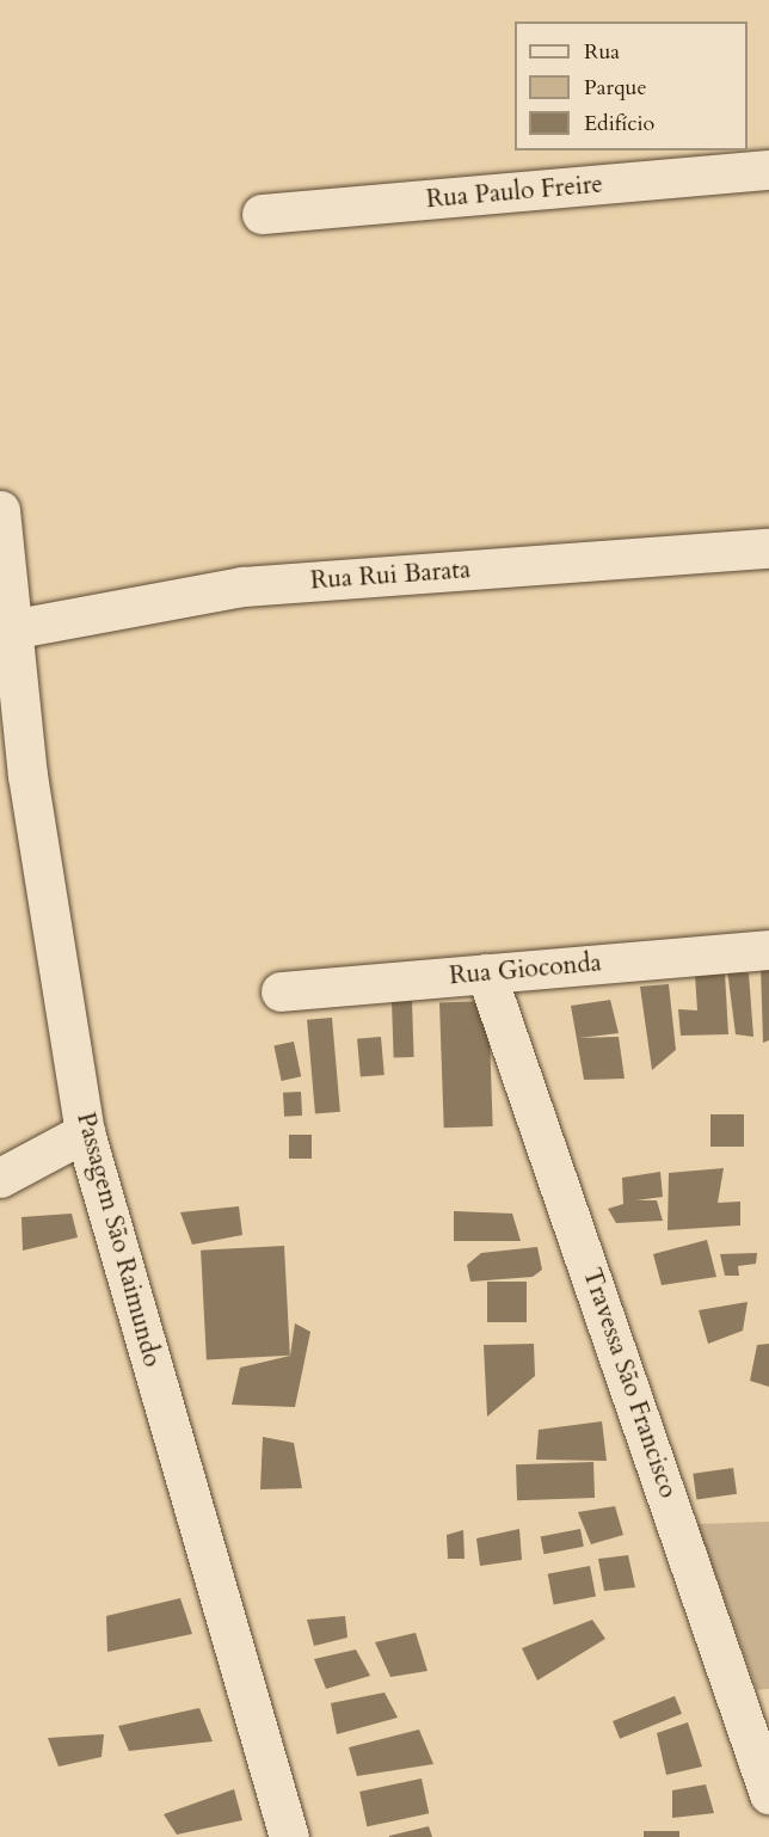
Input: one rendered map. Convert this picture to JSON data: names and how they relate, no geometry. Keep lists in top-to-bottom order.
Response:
{
  "streets": {
    "street": [
      "Rua Paulo Freire",
      "Rua Rui Barata",
      "Rua Gioconda",
      "Passagem São Raimundo",
      "Travessa São Francisco"
    ]
  },
  "crossings": [
    ["Rua Rui Barata", "Passagem São Raimundo"],
    ["Rua Gioconda", "Travessa São Francisco"]
  ],
  "legend": ["Rua", "Parque", "Edifício"]
}
